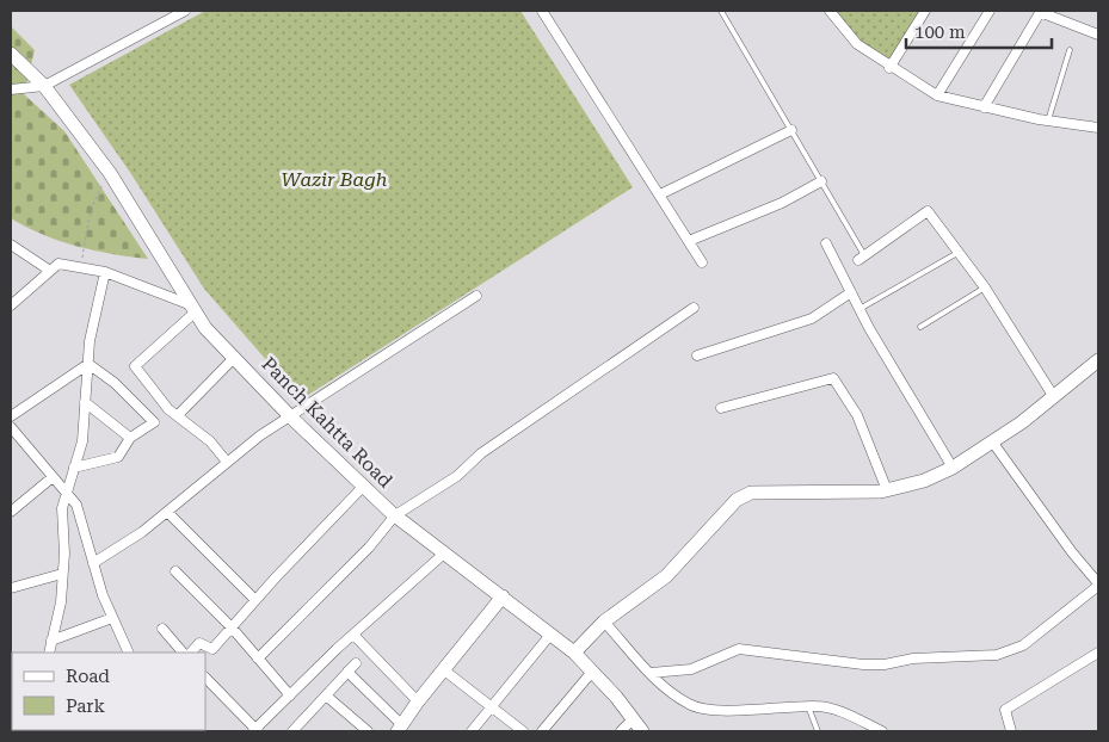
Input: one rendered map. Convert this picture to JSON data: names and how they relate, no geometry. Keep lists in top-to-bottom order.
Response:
{
  "streets": {
    "main road": ["Panch Kahtta Road"]
  },
  "parks": ["Wazir Bagh"],
  "legend": ["Road", "Park"],
  "scale_bar": "100 m"
}
